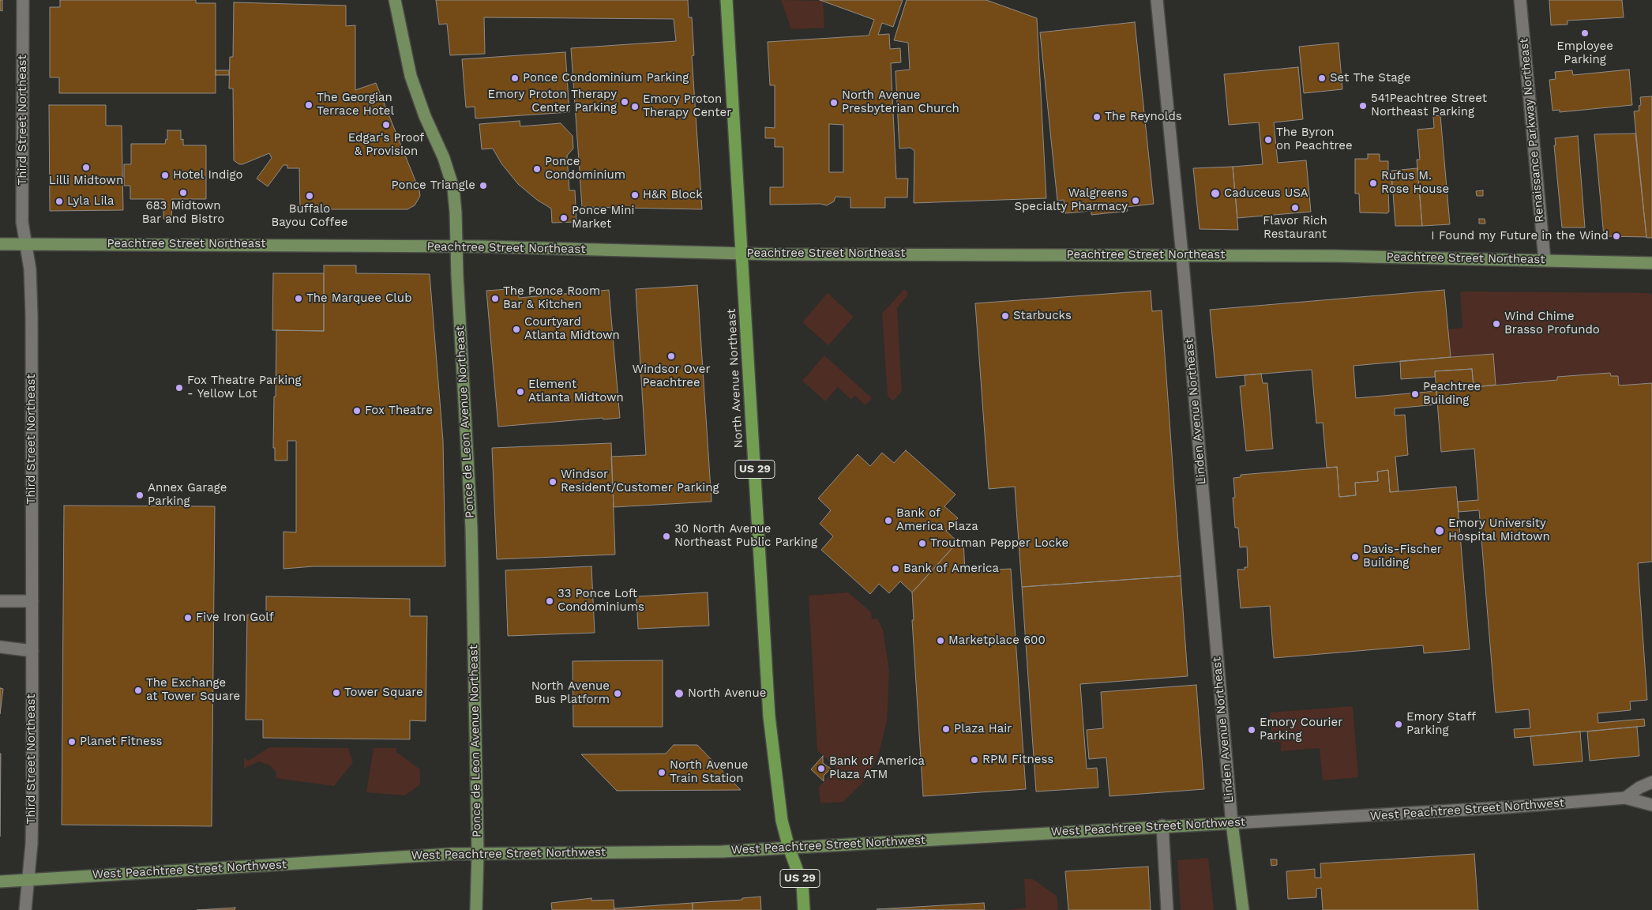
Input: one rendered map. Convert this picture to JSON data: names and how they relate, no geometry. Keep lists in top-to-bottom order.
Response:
{
  "streets": {
    "highway": ["North Avenue Northeast", "US 29"],
    "main road": ["Peachtree Street Northeast", "Ponce de Leon Avenue Northeast", "West Peachtree Street Northwest"],
    "street": ["Third Street Northeast", "Renaissance Parkway Northeast", "Linden Avenue Northeast"]
  },
  "crossings": [
    ["Third Street Northeast", "Peachtree Street Northeast"],
    ["Third Street Northeast", "West Peachtree Street Northwest"],
    ["Renaissance Parkway Northeast", "Peachtree Street Northeast"],
    ["Peachtree Street Northeast", "North Avenue Northeast"],
    ["Peachtree Street Northeast", "Linden Avenue Northeast"],
    ["Peachtree Street Northeast", "Ponce de Leon Avenue Northeast"],
    ["North Avenue Northeast", "US 29"],
    ["North Avenue Northeast", "West Peachtree Street Northwest"],
    ["Linden Avenue Northeast", "West Peachtree Street Northwest"],
    ["Ponce de Leon Avenue Northeast", "West Peachtree Street Northwest"],
    ["US 29", "West Peachtree Street Northwest"]
  ],
  "places": [
    "Employee Parking",
    "Ponce Condominium Parking",
    "Set The Stage",
    "Emory Proton Therapy Center Parking",
    "North Avenue Presbyterian Church",
    "The Georgian Terrace Hotel",
    "541Peachtree Street Northeast Parking",
    "Emory Proton Therapy Center",
    "The Reynolds",
    "Edgar's Proof & Provision",
    "The Byron on Peachtree",
    "Lilli Midtown",
    "Ponce Condominium",
    "Hotel Indigo",
    "Rufus M. Rose House",
    "Ponce Triangle",
    "683 Midtown Bar and Bistro",
    "Caduceus USA",
    "H&R Block",
    "Buffalo Bayou Coffee",
    "Walgreens Specialty Pharmacy",
    "Lyla Lila",
    "Flavor Rich Restaurant",
    "Ponce Mini Market",
    "I Found my Future in the Wind",
    "The Marquee Club",
    "The Ponce Room Bar & Kitchen",
    "Starbucks",
    "Wind Chime Brasso Profundo",
    "Courtyard Atlanta Midtown",
    "Windsor Over Peachtree",
    "Fox Theatre Parking - Yellow Lot",
    "Element Atlanta Midtown",
    "Peachtree Building",
    "Fox Theatre",
    "Windsor Resident/Customer Parking",
    "Annex Garage Parking",
    "Bank of America Plaza",
    "Emory University Hospital Midtown",
    "30 North Avenue Northeast Public Parking",
    "Troutman Pepper Locke",
    "Davis-Fischer Building",
    "Bank of America",
    "33 Ponce Loft Condominiums",
    "Five Iron Golf",
    "Marketplace 600",
    "The Exchange at Tower Square",
    "Tower Square",
    "North Avenue Bus Platform",
    "North Avenue",
    "Emory Staff Parking",
    "Plaza Hair",
    "Emory Courier Parking",
    "Planet Fitness",
    "RPM Fitness",
    "Bank of America Plaza ATM",
    "North Avenue Train Station"
  ]
}
